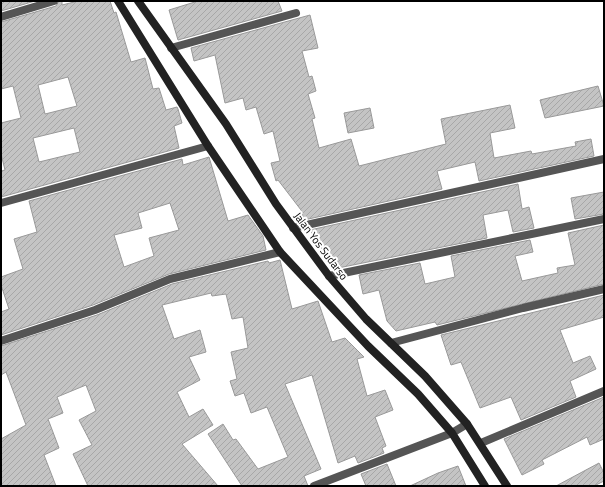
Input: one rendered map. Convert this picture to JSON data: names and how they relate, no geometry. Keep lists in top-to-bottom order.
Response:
{
  "streets": {
    "main road": ["Jalan Yos Sudarso"]
  }
}
